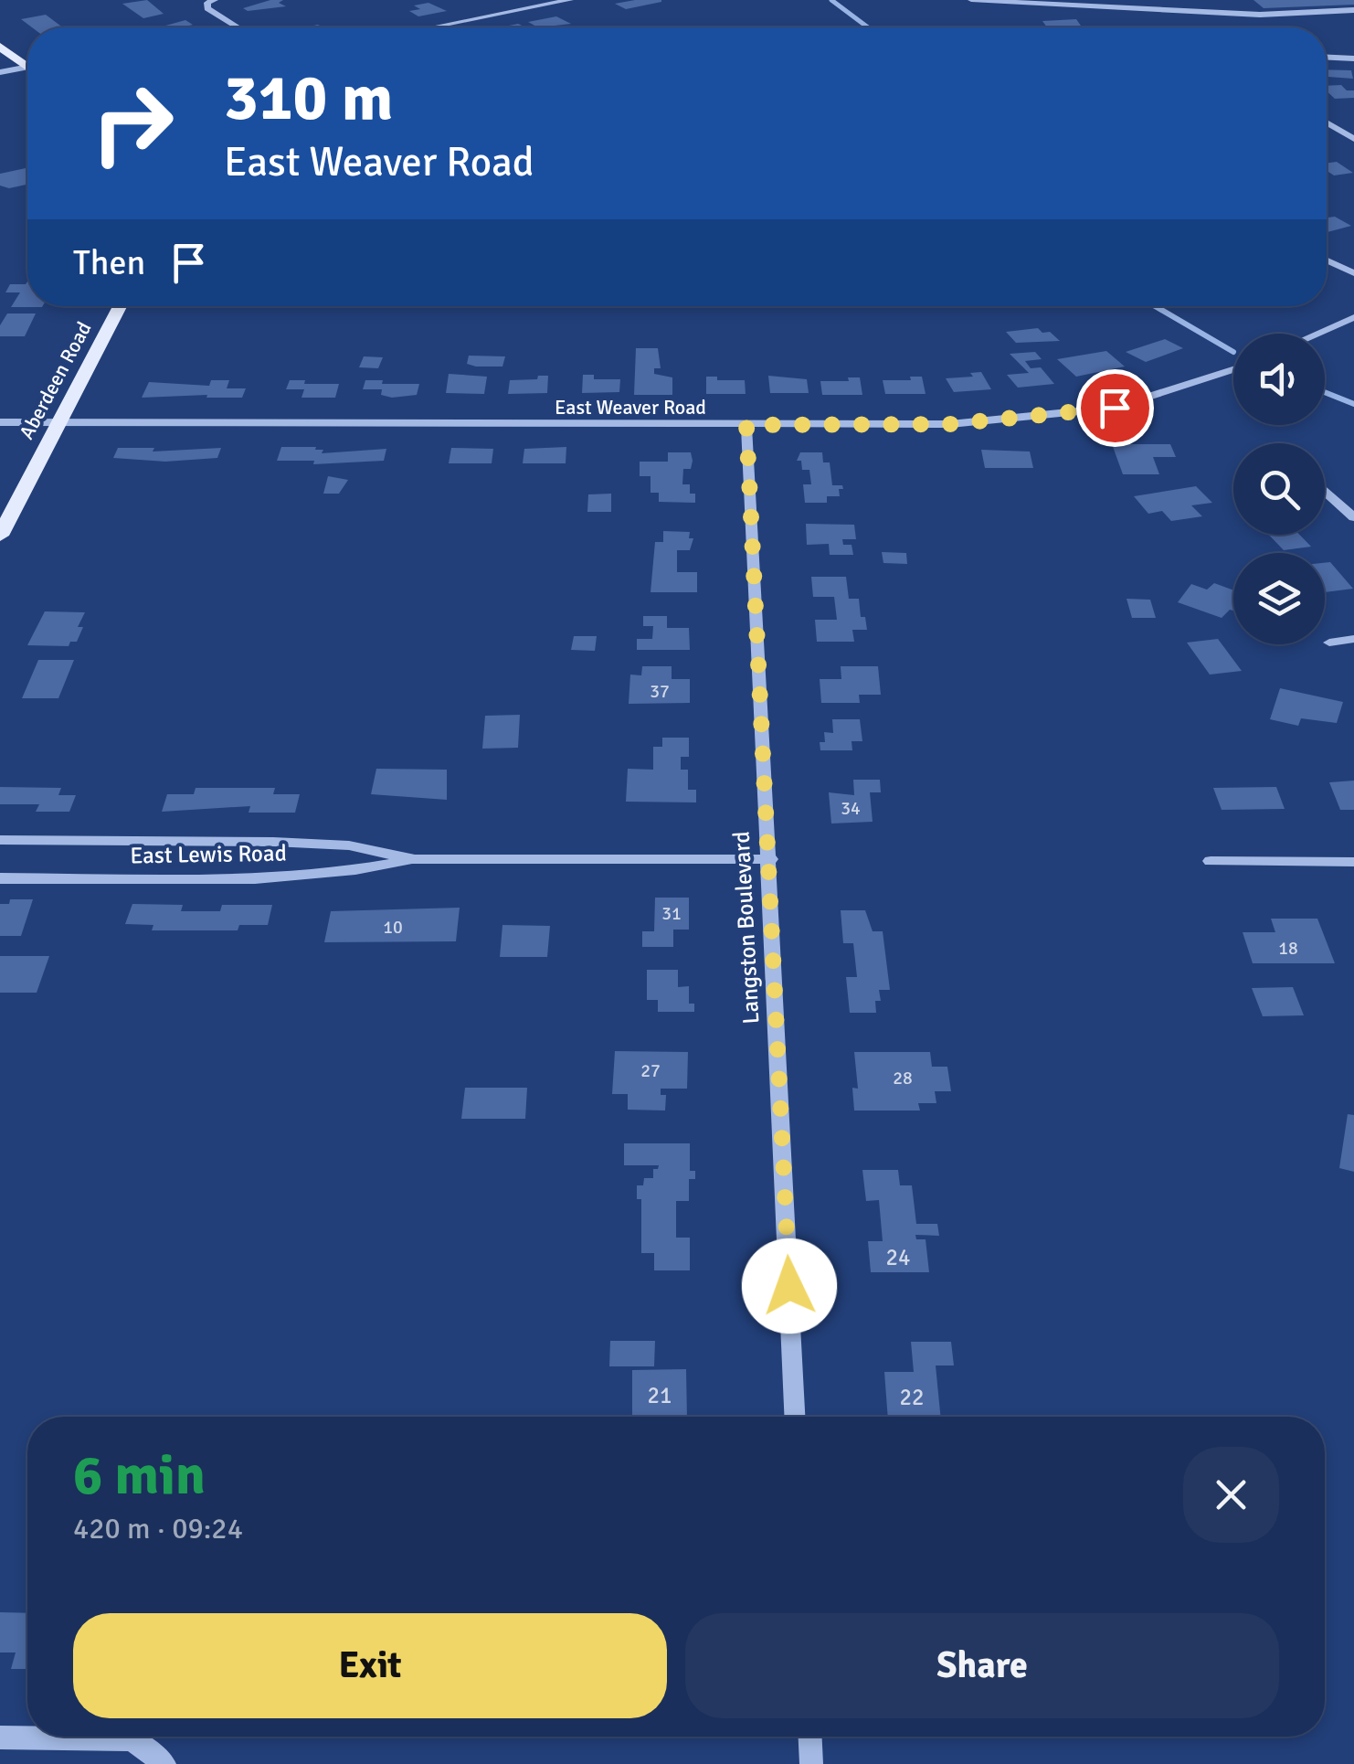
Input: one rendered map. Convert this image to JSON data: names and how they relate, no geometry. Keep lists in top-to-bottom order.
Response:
{
  "streets": {
    "main road": ["Aberdeen Road"],
    "street": ["East Weaver Road", "East Lewis Road", "Langston Boulevard"]
  },
  "crossings": [
    ["Aberdeen Road", "East Weaver Road"],
    ["East Weaver Road", "Langston Boulevard"],
    ["East Lewis Road", "Langston Boulevard"]
  ],
  "house_numbers": [
    "37",
    "34",
    "31",
    "10",
    "18",
    "27",
    "28",
    "24",
    "21",
    "22"
  ],
  "page": {
    "turn": ["310 m", "East Weaver Road"],
    "then": "Then",
    "heading": ["6 min", "420 m · 09:24"],
    "buttons": ["Exit", "Share"]
  }
}
